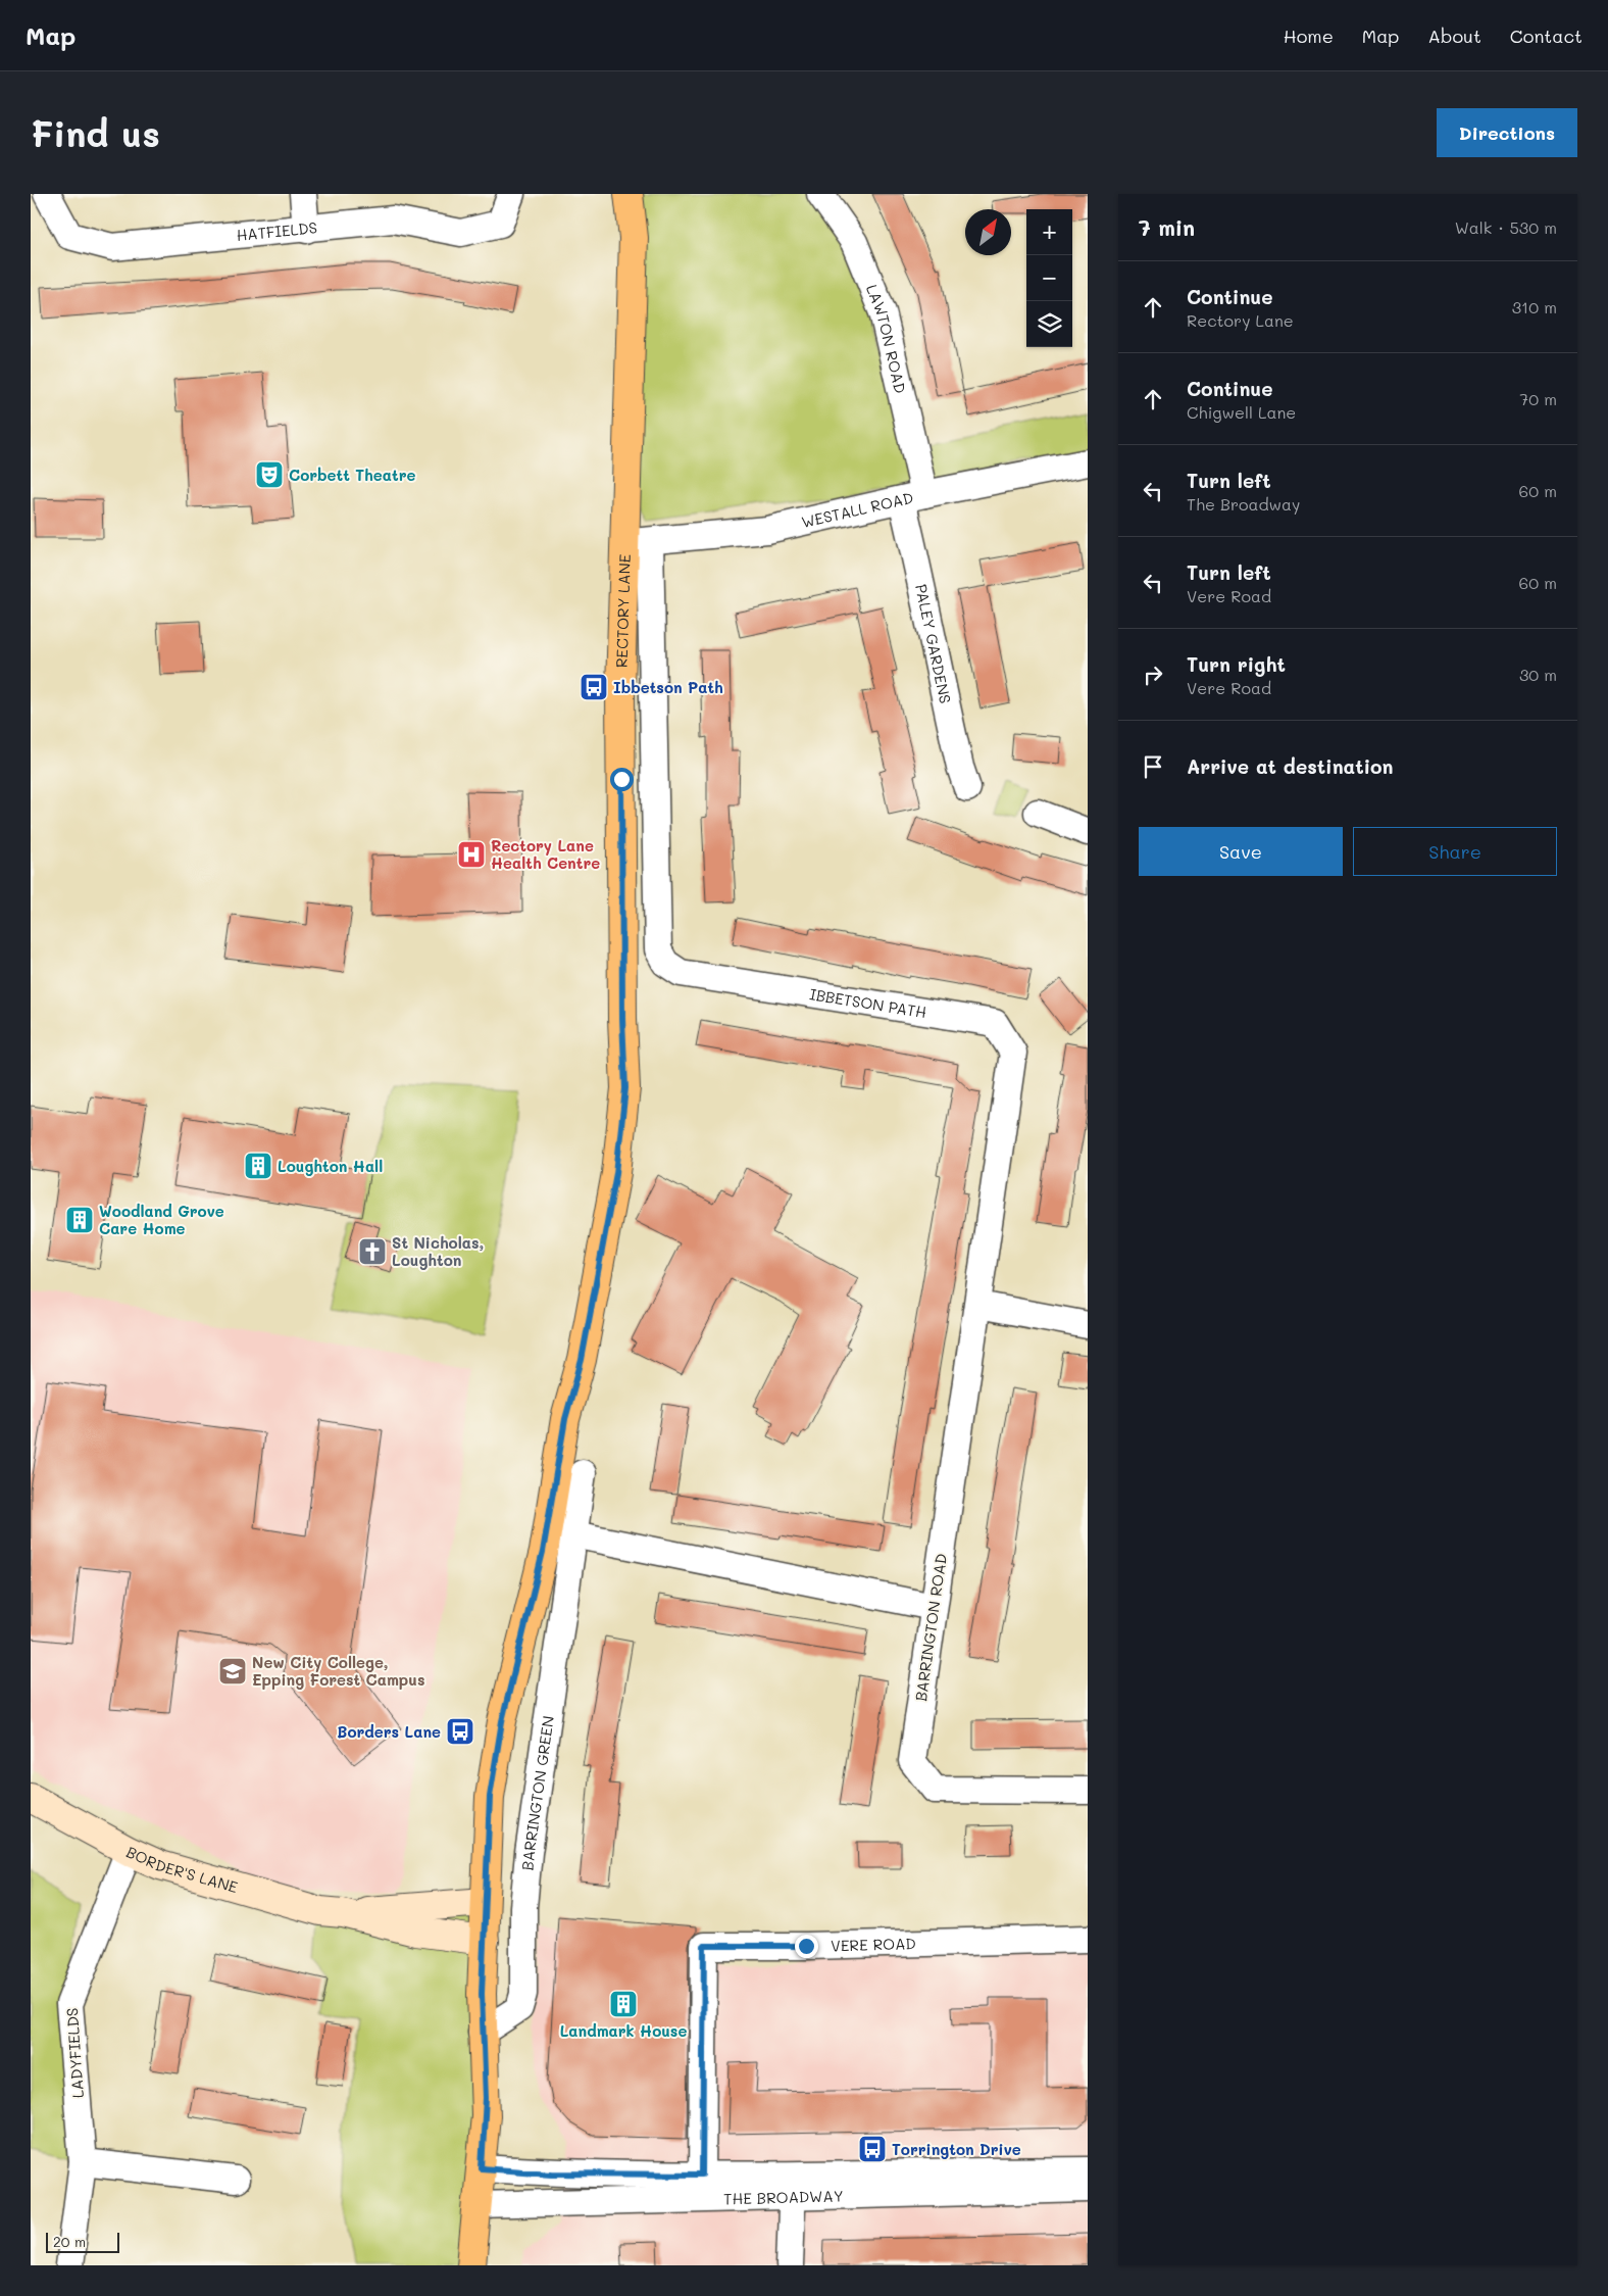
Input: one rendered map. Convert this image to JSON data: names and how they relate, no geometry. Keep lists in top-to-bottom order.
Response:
{
  "streets": {
    "main road": ["RECTORY LANE"],
    "street": [
      "HATFIELDS",
      "LAWTON ROAD",
      "WESTALL ROAD",
      "PALEY GARDENS",
      "IBBETSON PATH",
      "BARRINGTON ROAD",
      "BARRINGTON GREEN",
      "BORDER'S LANE",
      "VERE ROAD",
      "LADYFIELDS",
      "THE BROADWAY"
    ]
  },
  "crossings": [
    ["LAWTON ROAD", "WESTALL ROAD"],
    ["LAWTON ROAD", "PALEY GARDENS"],
    ["WESTALL ROAD", "RECTORY LANE"],
    ["WESTALL ROAD", "PALEY GARDENS"],
    ["WESTALL ROAD", "IBBETSON PATH"],
    ["RECTORY LANE", "IBBETSON PATH"],
    ["RECTORY LANE", "BARRINGTON GREEN"],
    ["RECTORY LANE", "BORDER'S LANE"],
    ["RECTORY LANE", "THE BROADWAY"],
    ["IBBETSON PATH", "BARRINGTON ROAD"],
    ["BORDER'S LANE", "LADYFIELDS"],
    ["VERE ROAD", "THE BROADWAY"]
  ],
  "places": {
    "theatre": ["Corbett Theatre"],
    "bus stop": ["Ibbetson Path", "Borders Lane", "Torrington Drive"],
    "hospital": ["Rectory Lane Health Centre"],
    "building": ["Loughton Hall", "Woodland Grove Care Home", "Landmark House"],
    "church": ["St Nicholas, Loughton"],
    "school or university": ["New City College, Epping Forest Campus"]
  },
  "scale_bar": "20 m",
  "north": "top right",
  "page": {
    "header": "Map",
    "nav": [
      "Home",
      "Map",
      "About",
      "Contact"
    ],
    "buttons": [
      "Directions",
      ["Save", "Share"]
    ],
    "title": "Find us",
    "heading": ["7 min", "Walk · 530 m"],
    "map_buttons": ["+", "−"],
    "list": [
      ["Continue", "Rectory Lane", "310 m"],
      ["Continue", "Chigwell Lane", "70 m"],
      ["Turn left", "The Broadway", "60 m"],
      ["Turn left", "Vere Road", "60 m"],
      ["Turn right", "Vere Road", "30 m"],
      "Arrive at destination"
    ],
    "scale": "20 m"
  }
}
